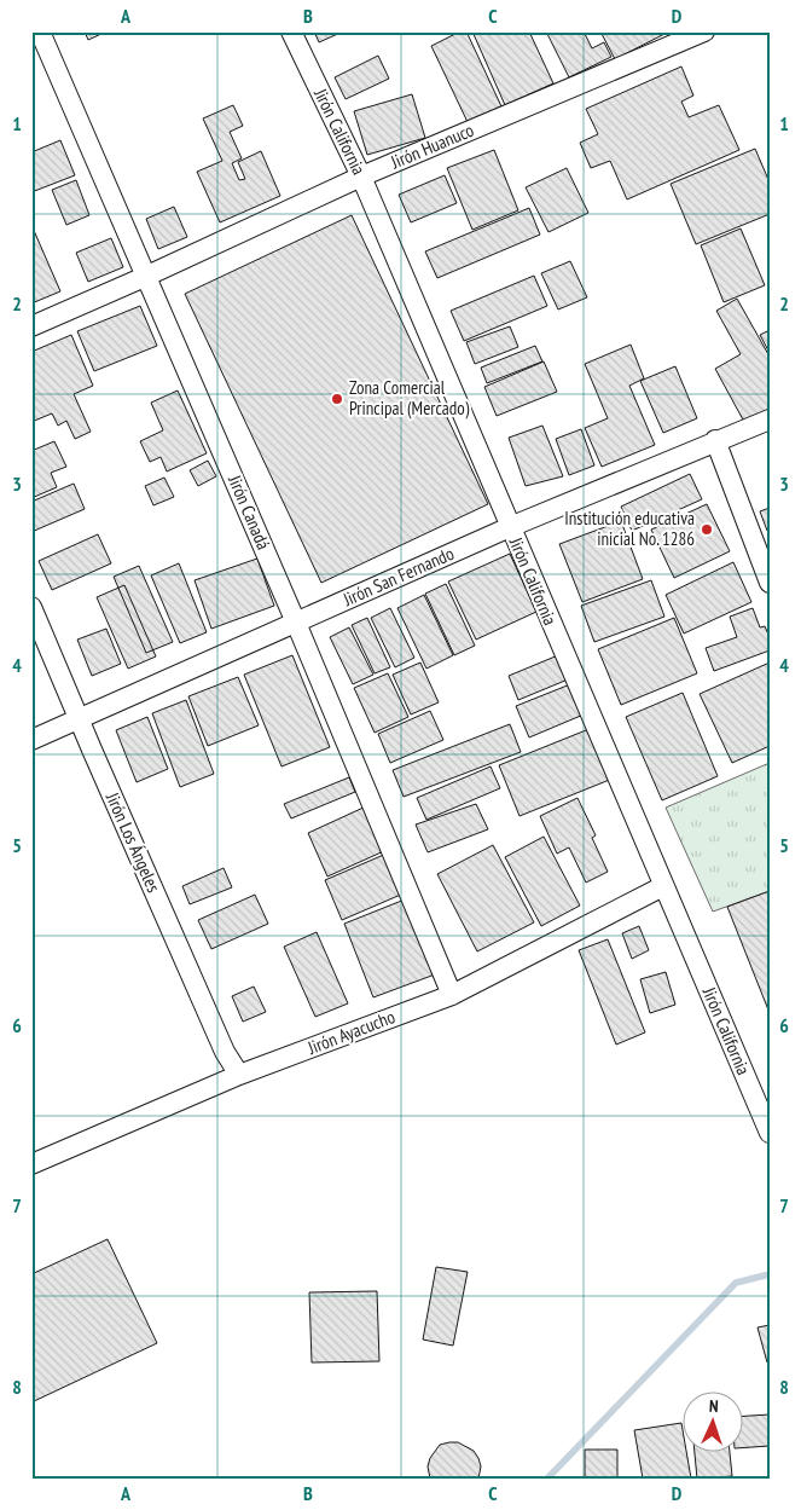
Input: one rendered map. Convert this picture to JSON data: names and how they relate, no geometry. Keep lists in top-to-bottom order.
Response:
{
  "streets": {
    "street": [
      "Jirón California",
      "Jirón Huanuco",
      "Jirón Canadá",
      "Jirón San Fernando",
      "Jirón Los Ángeles",
      "Jirón Ayacucho"
    ]
  },
  "crossings": [
    ["Jirón California", "Jirón Huanuco"],
    ["Jirón California", "Jirón San Fernando"],
    ["Jirón California", "Jirón Ayacucho"],
    ["Jirón Huanuco", "Jirón Canadá"],
    ["Jirón Canadá", "Jirón San Fernando"],
    ["Jirón Canadá", "Jirón Ayacucho"],
    ["Jirón San Fernando", "Jirón Los Ángeles"],
    ["Jirón Los Ángeles", "Jirón Ayacucho"]
  ],
  "places": ["Zona Comercial Principal (Mercado)", "Institución educativa inicial No. 1286"],
  "north": "top",
  "grid": {
    "columns": [
      "A",
      "B",
      "C",
      "D"
    ],
    "rows": [
      "1",
      "2",
      "3",
      "4",
      "5",
      "6",
      "7",
      "8"
    ]
  }
}
